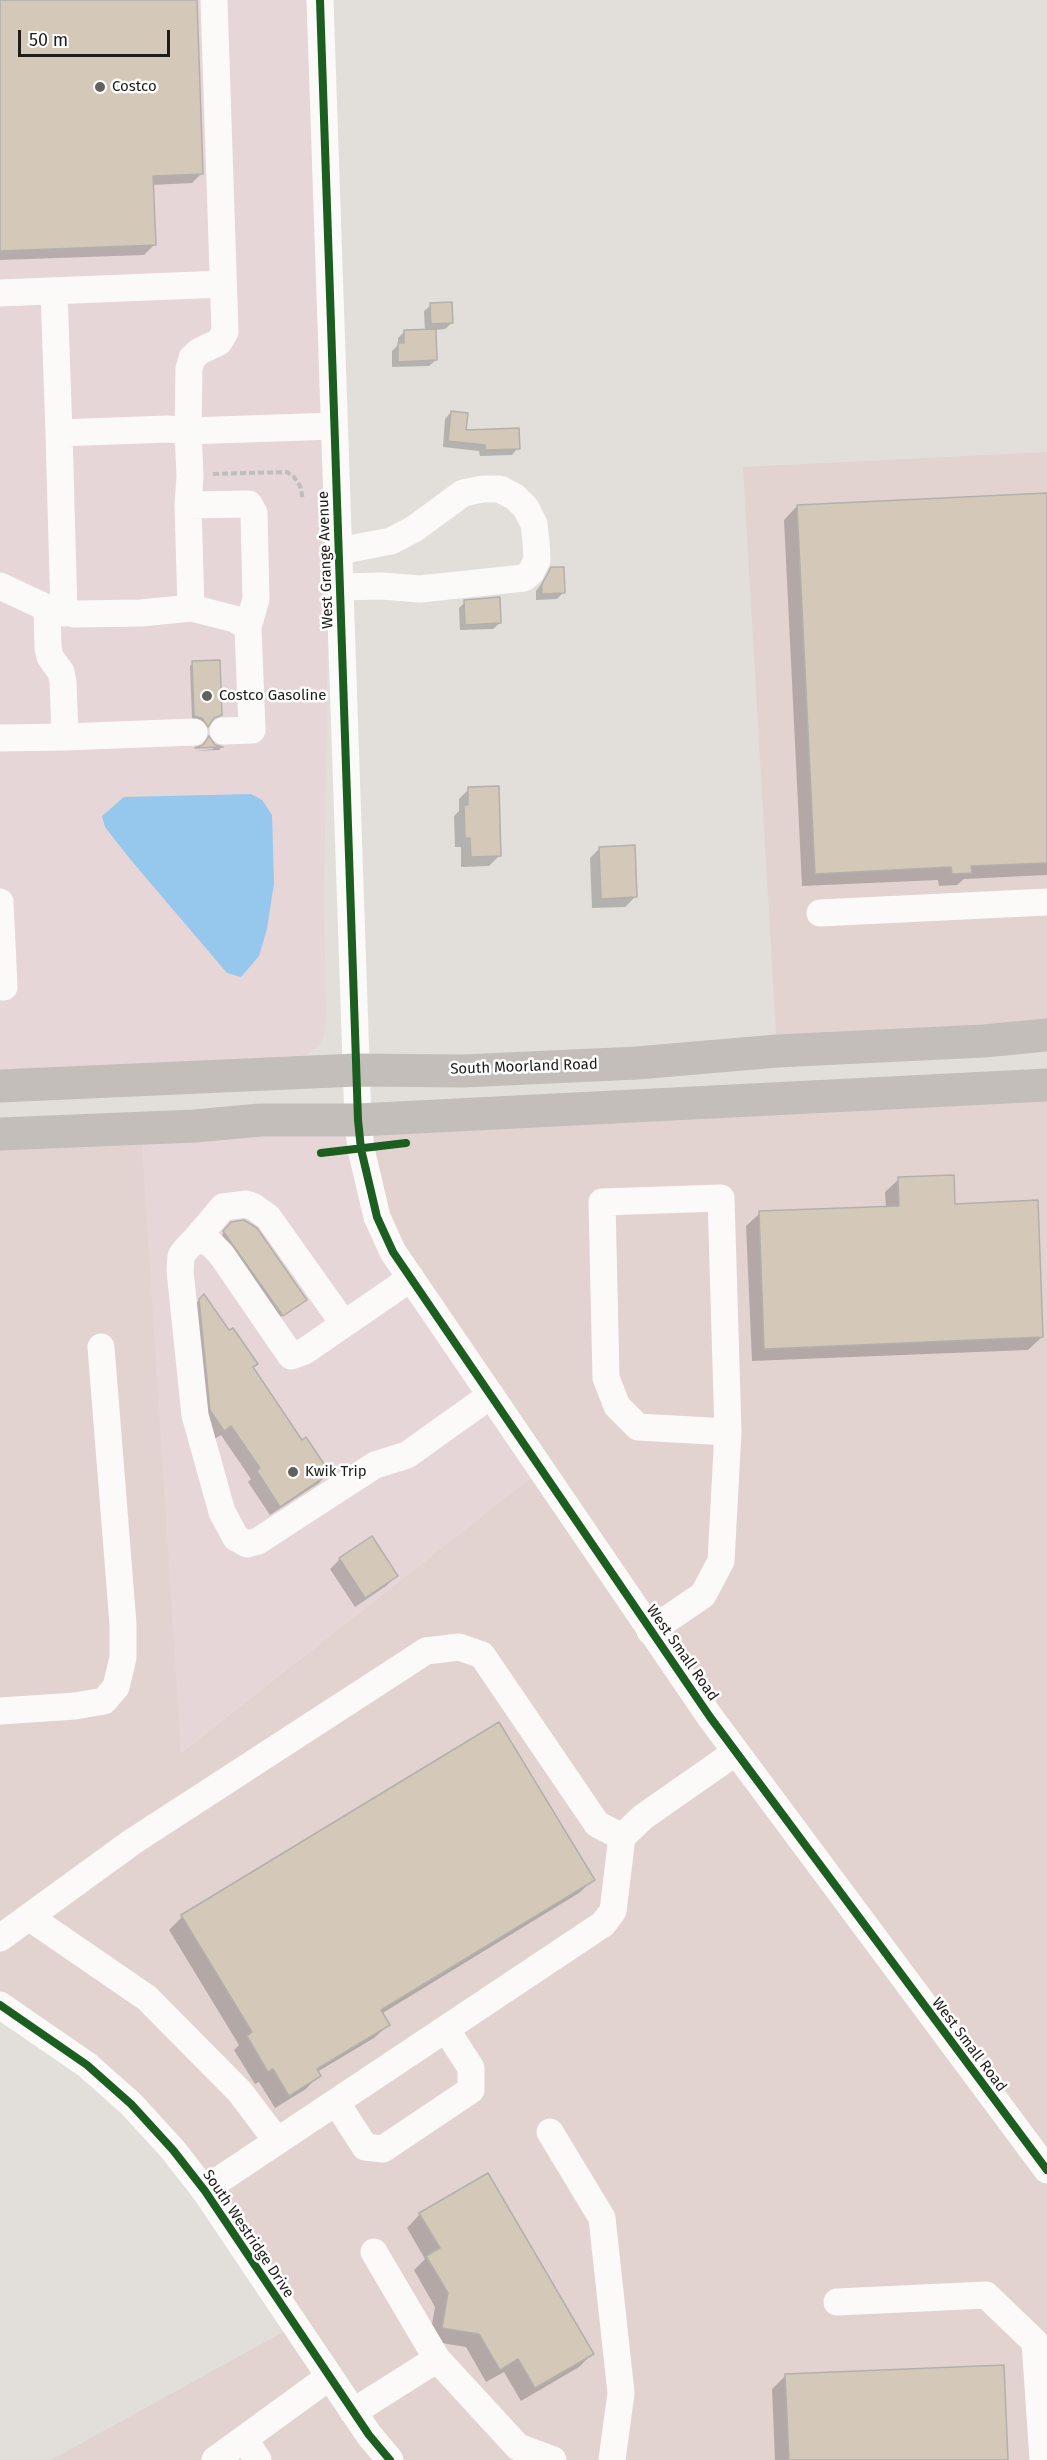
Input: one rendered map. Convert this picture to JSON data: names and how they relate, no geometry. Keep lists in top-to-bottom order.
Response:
{
  "streets": {
    "main road": ["South Moorland Road"],
    "street": ["West Grange Avenue", "West Small Road", "South Westridge Drive"]
  },
  "crossings": [
    ["West Grange Avenue", "South Moorland Road"],
    ["West Grange Avenue", "West Small Road"]
  ],
  "places": ["Costco", "Costco Gasoline", "Kwik Trip"],
  "scale_bar": "50 m"
}
